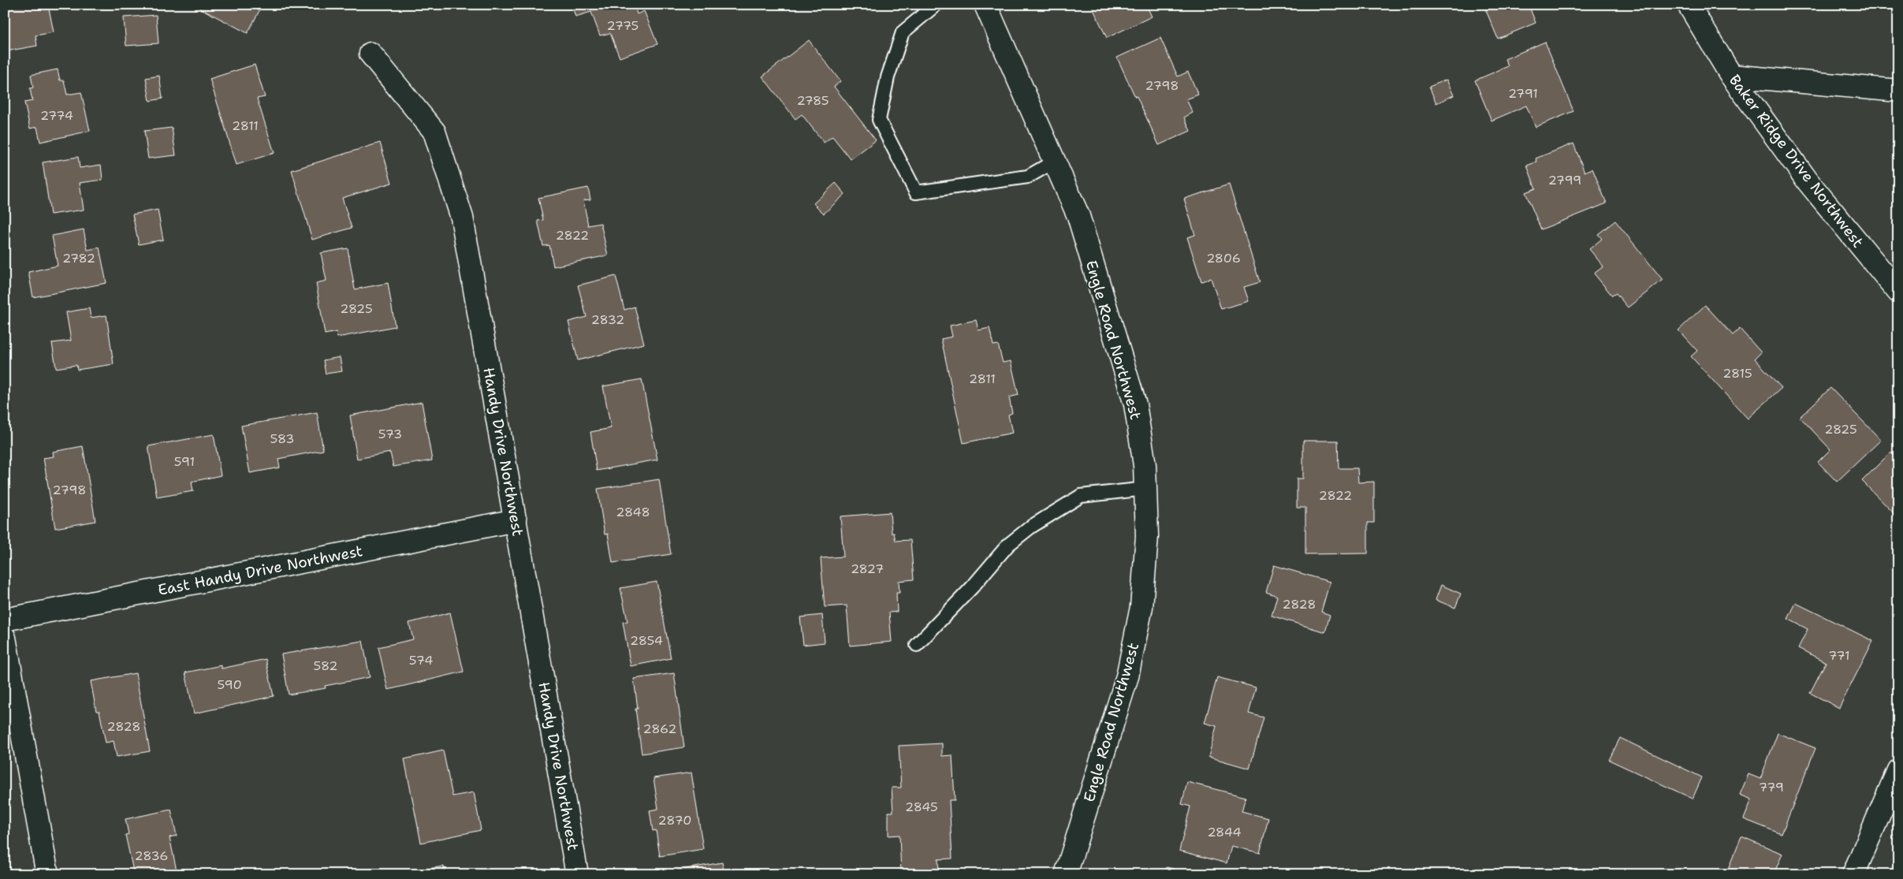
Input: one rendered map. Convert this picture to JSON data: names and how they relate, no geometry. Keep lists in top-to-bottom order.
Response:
{
  "streets": {
    "street": [
      "Baker Ridge Drive Northwest",
      "Engle Road Northwest",
      "Handy Drive Northwest",
      "East Handy Drive Northwest"
    ]
  },
  "crossings": [
    ["Handy Drive Northwest", "East Handy Drive Northwest"]
  ],
  "house_numbers": [
    "2775",
    "2798",
    "2791",
    "2785",
    "2774",
    "2811",
    "2799",
    "2822",
    "2782",
    "2806",
    "2825",
    "2832",
    "2815",
    "2811",
    "2825",
    "573",
    "583",
    "591",
    "2798",
    "2822",
    "2848",
    "2827",
    "2828",
    "2854",
    "771",
    "574",
    "582",
    "590",
    "2828",
    "2862",
    "779",
    "2845",
    "2870",
    "2844",
    "2836"
  ]
}
